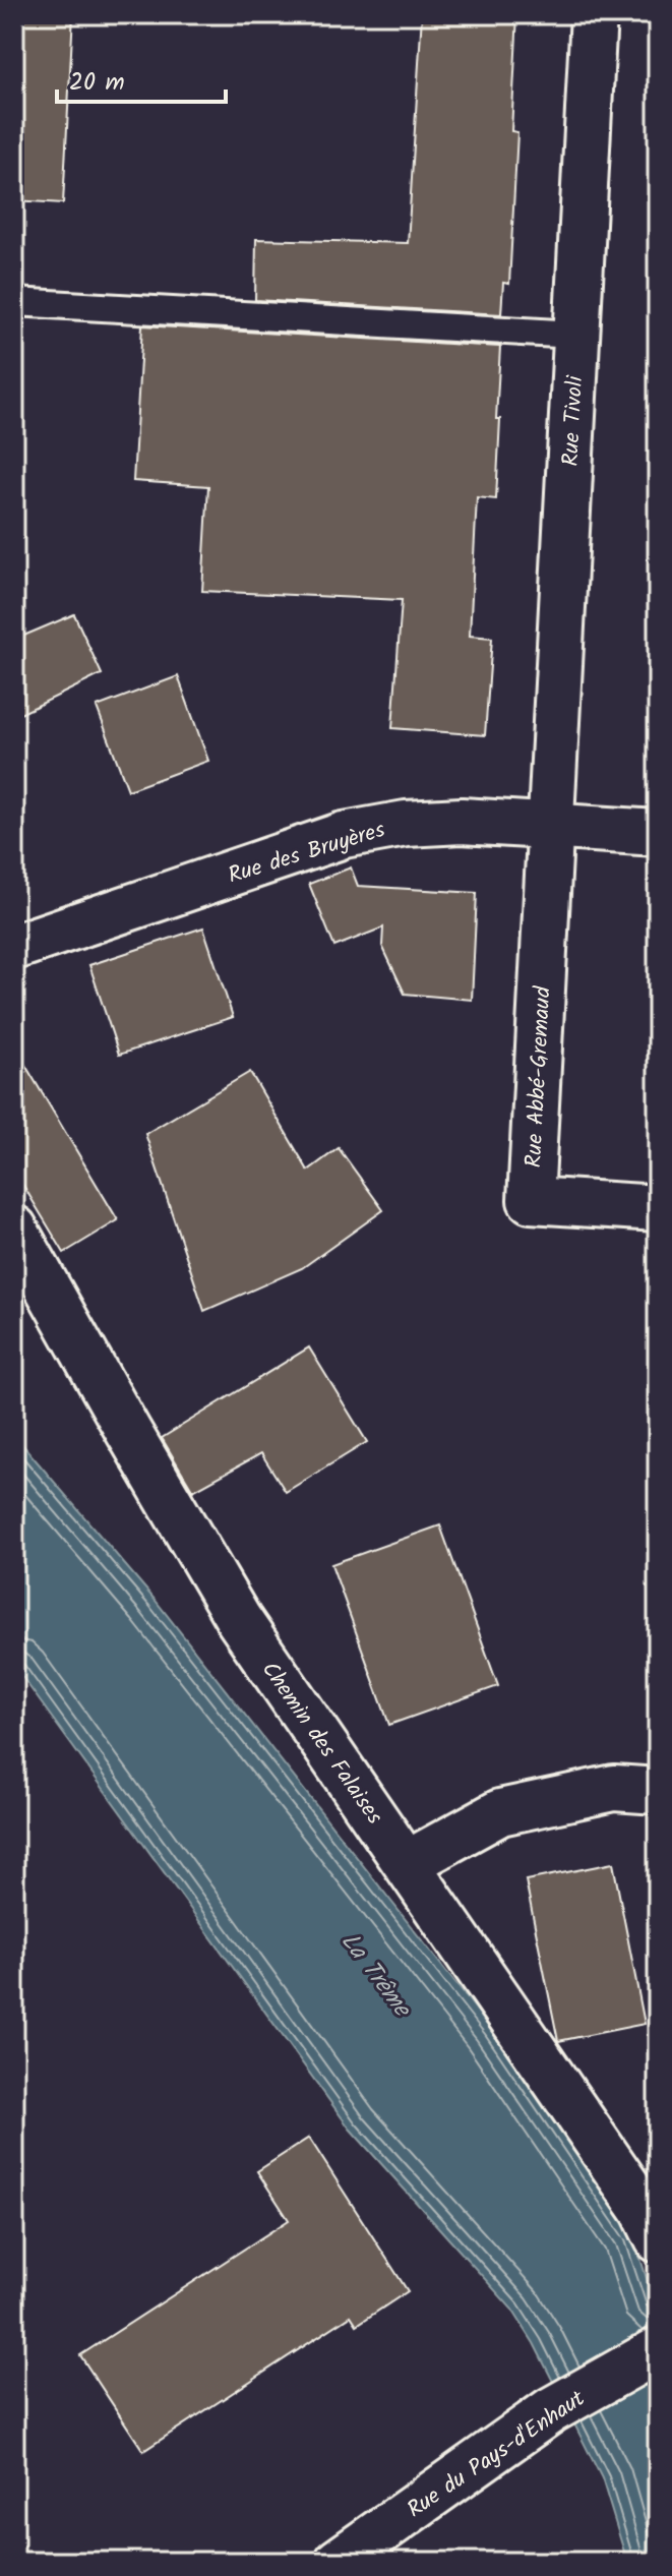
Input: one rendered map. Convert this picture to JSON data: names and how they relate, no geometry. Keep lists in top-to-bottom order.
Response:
{
  "streets": {
    "street": [
      "Rue Tivoli",
      "Rue des Bruyères",
      "Rue Abbé-Gremaud",
      "Chemin des Falaises",
      "Rue du Pays-d'Enhaut"
    ]
  },
  "crossings": [
    ["Rue Tivoli", "Rue des Bruyères"],
    ["Rue Tivoli", "Rue Abbé-Gremaud"],
    ["Rue des Bruyères", "Rue Abbé-Gremaud"]
  ],
  "water": ["La Trême"],
  "scale_bar": "20 m"
}
